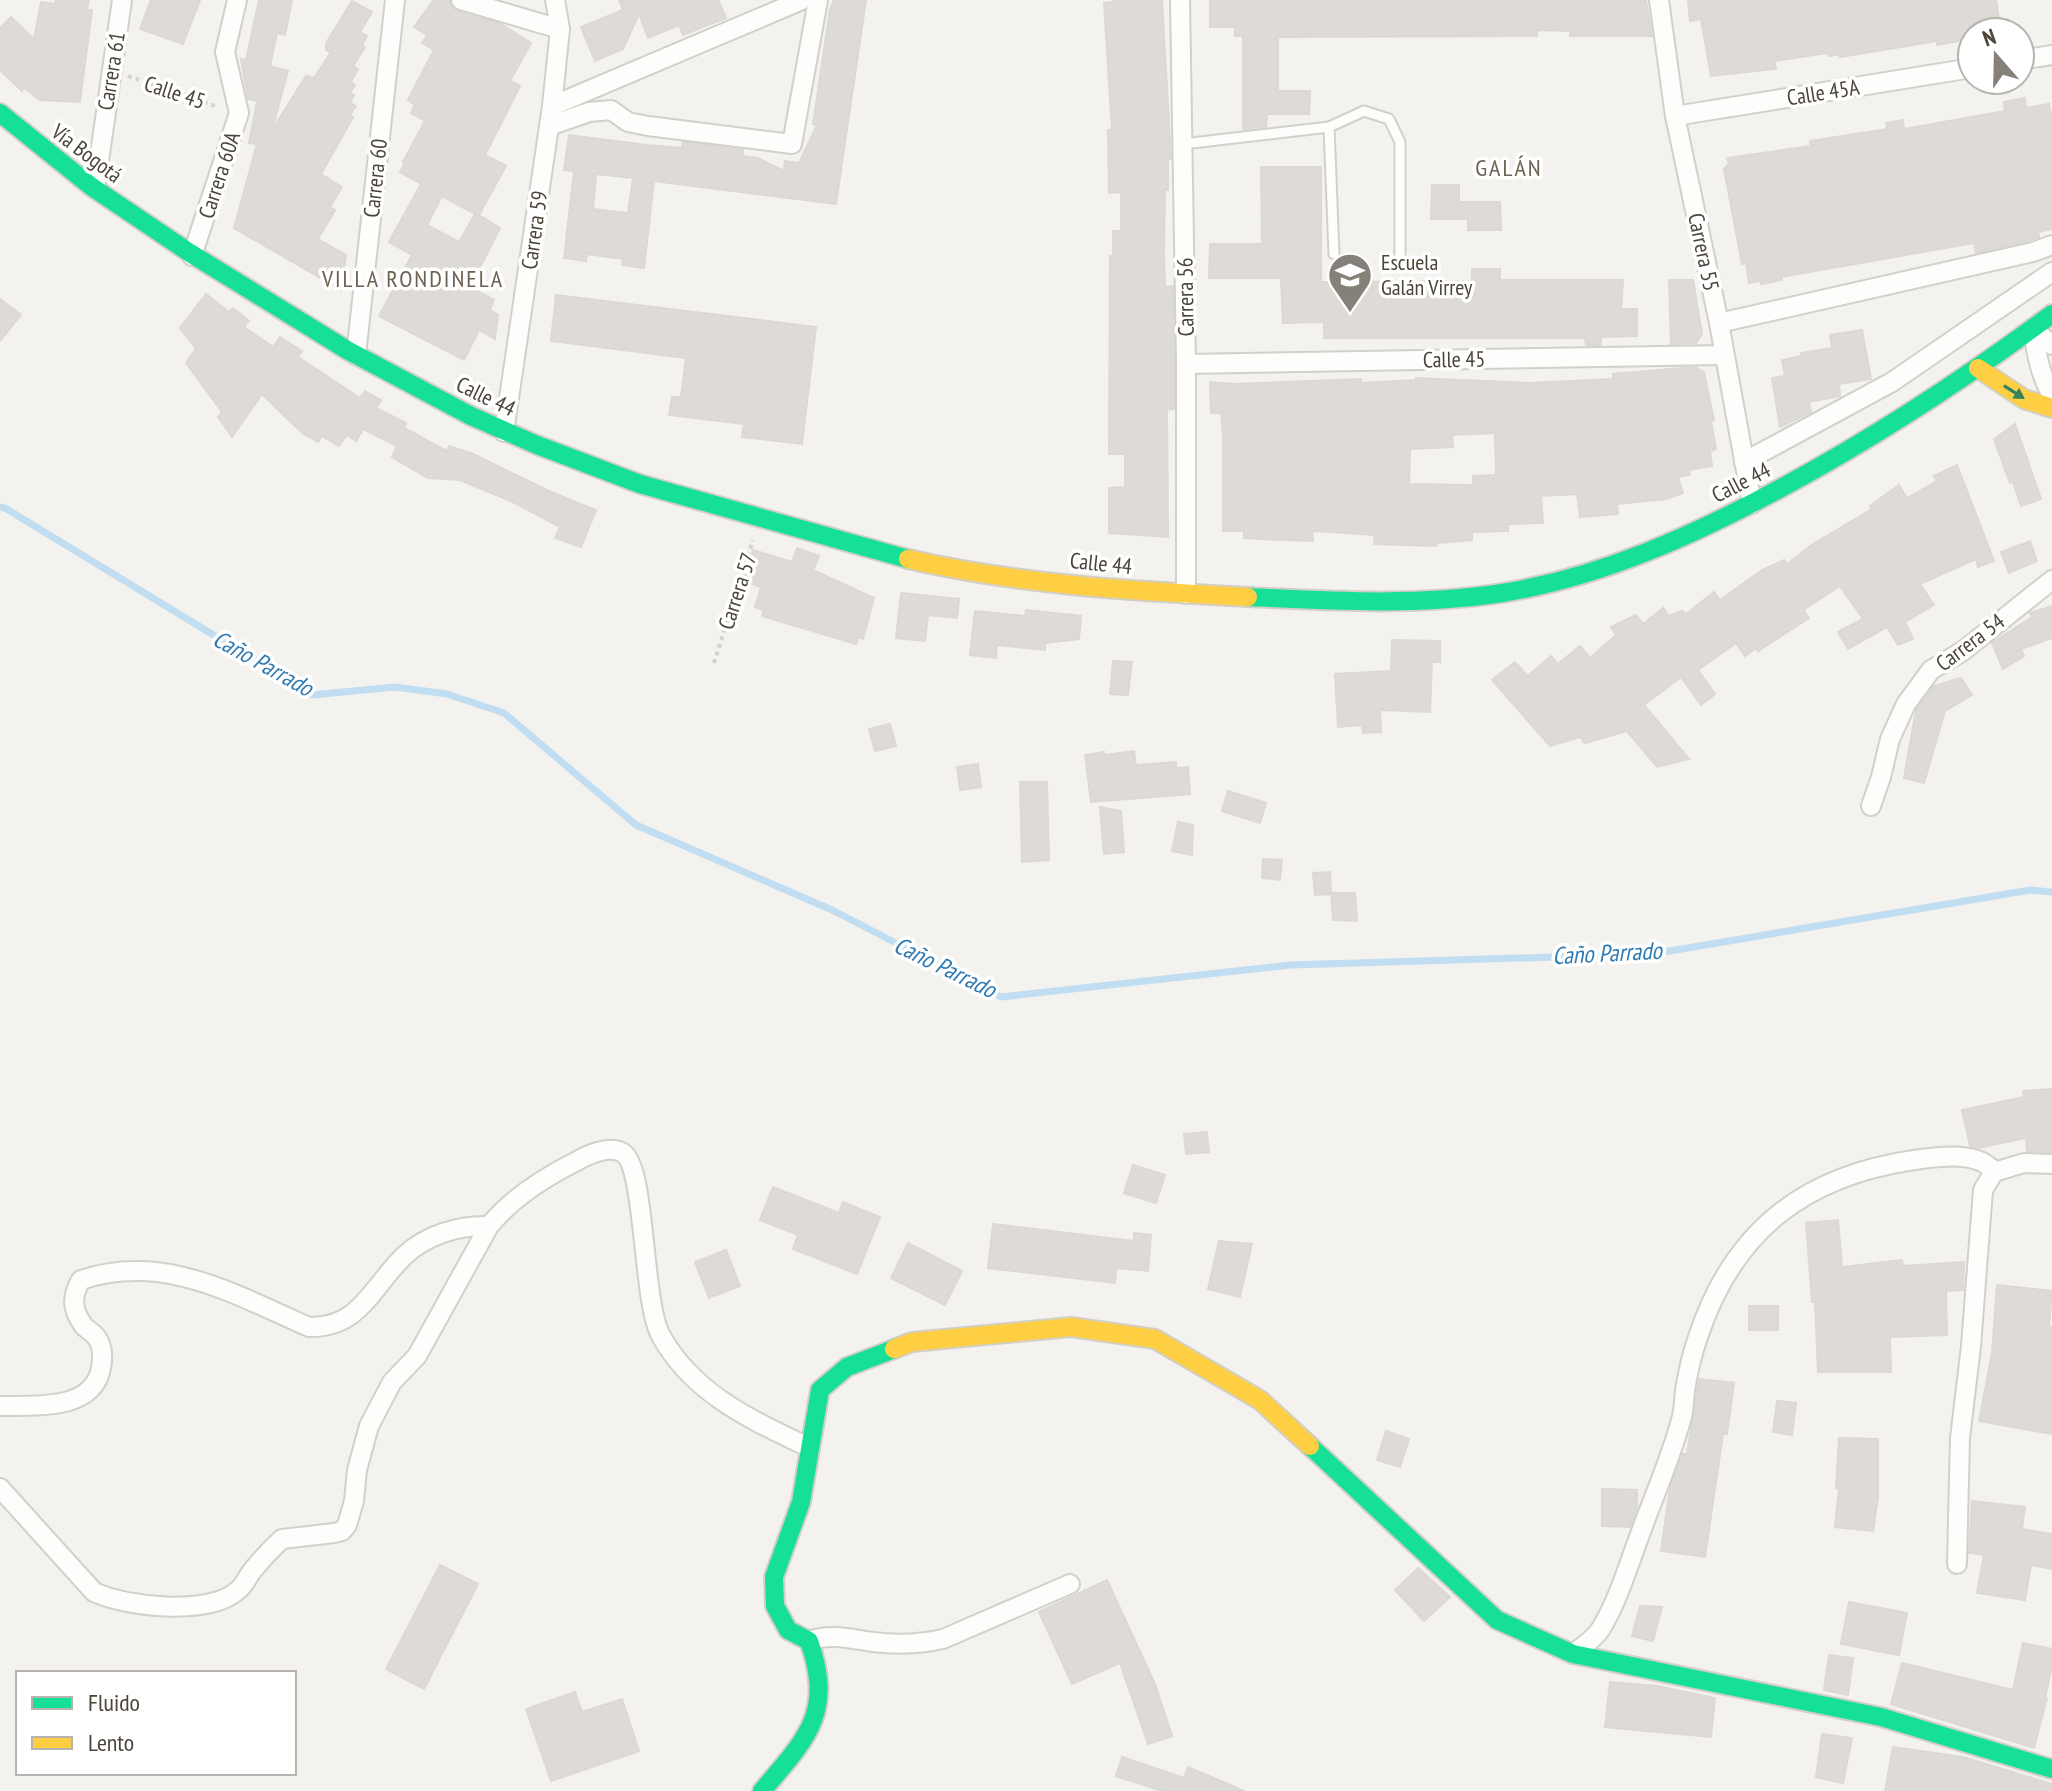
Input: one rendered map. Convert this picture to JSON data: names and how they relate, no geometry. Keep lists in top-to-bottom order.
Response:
{
  "streets": {
    "main road": ["Vía Bogotá", "Calle 44"],
    "street": [
      "Carrera 61",
      "Calle 45",
      "Calle 45A",
      "Carrera 60A",
      "Carrera 60",
      "Carrera 59",
      "Carrera 55",
      "Carrera 56",
      "Carrera 54"
    ],
    "path": ["Carrera 57"]
  },
  "crossings": [
    ["Carrera 61", "Calle 45"],
    ["Carrera 61", "Vía Bogotá"],
    ["Calle 45", "Carrera 60A"],
    ["Calle 45", "Carrera 55"],
    ["Calle 45", "Carrera 56"],
    ["Calle 45A", "Carrera 55"],
    ["Vía Bogotá", "Calle 44"],
    ["Carrera 60A", "Calle 44"],
    ["Carrera 60", "Calle 44"],
    ["Carrera 59", "Calle 44"],
    ["Carrera 55", "Calle 44"],
    ["Carrera 56", "Calle 44"],
    ["Calle 44", "Carrera 57"]
  ],
  "districts": ["GALÁN", "VILLA RONDINELA"],
  "water": ["Caño Parrado"],
  "places": {
    "school or university": ["Escuela Galán Virrey"]
  },
  "legend": ["Fluido", "Lento"],
  "north": "top"
}
